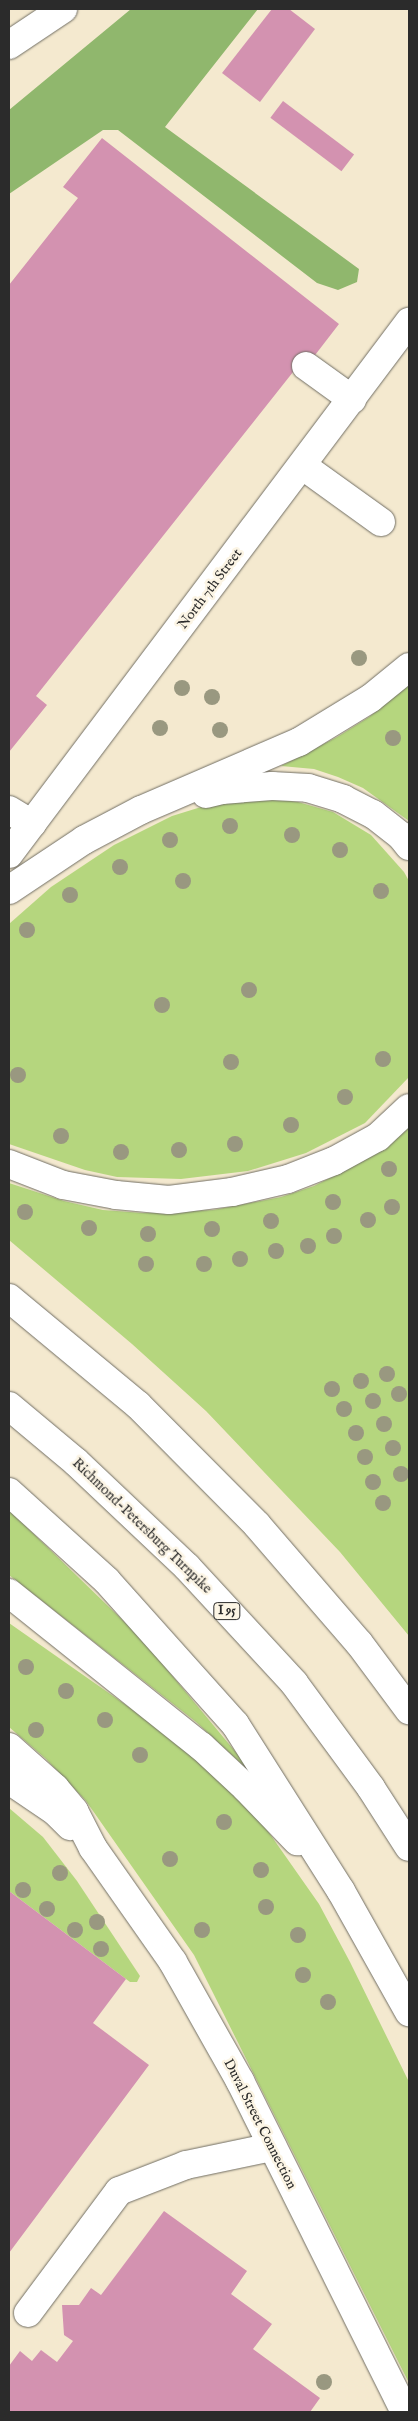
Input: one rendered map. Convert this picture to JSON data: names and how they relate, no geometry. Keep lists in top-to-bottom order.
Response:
{
  "streets": {
    "main road": [
      "North 7th Street",
      "Richmond-Petersburg Turnpike",
      "I 95",
      "Duval Street Connection"
    ]
  }
}
